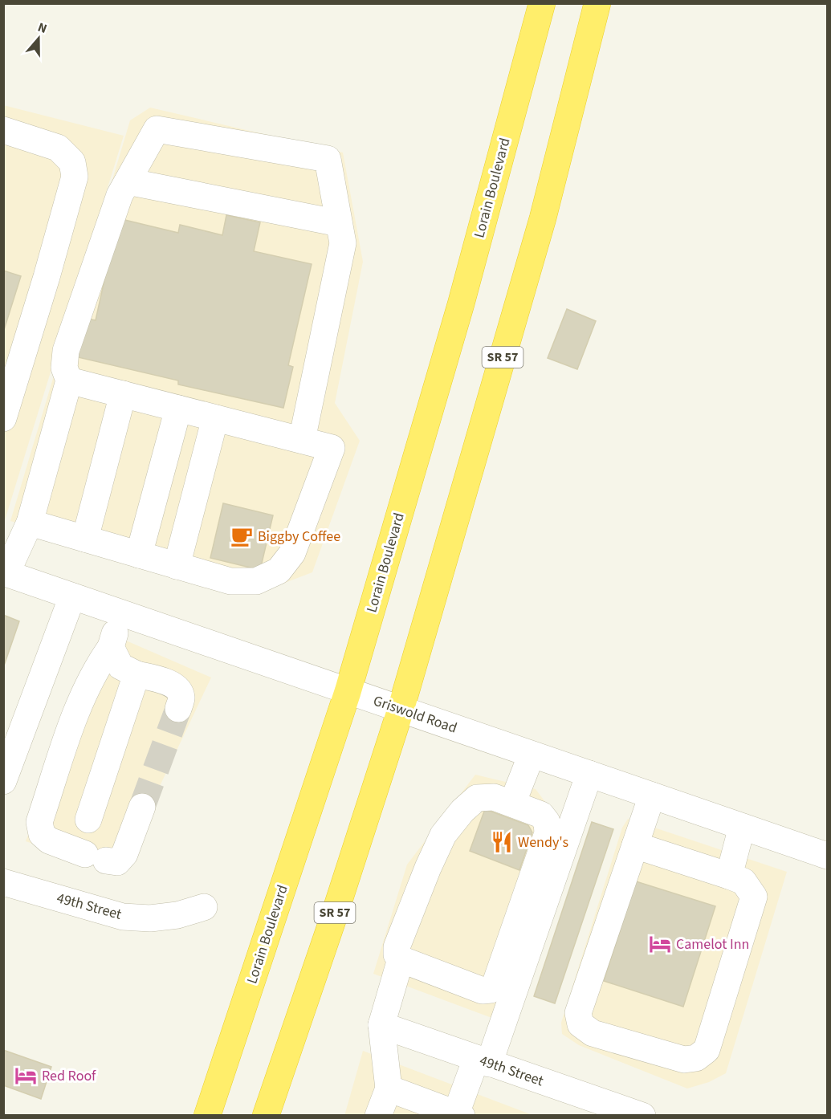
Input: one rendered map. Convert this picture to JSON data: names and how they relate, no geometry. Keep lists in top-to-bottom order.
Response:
{
  "streets": {
    "highway": ["Lorain Boulevard", "SR 57"],
    "street": ["Griswold Road", "49th Street"]
  },
  "crossings": [
    ["Lorain Boulevard", "Griswold Road"],
    ["SR 57", "Griswold Road"]
  ],
  "places": {
    "cafe": ["Biggby Coffee"],
    "restaurant": ["Wendy's"],
    "hotel": ["Camelot Inn", "Red Roof"]
  },
  "north": "top"
}
